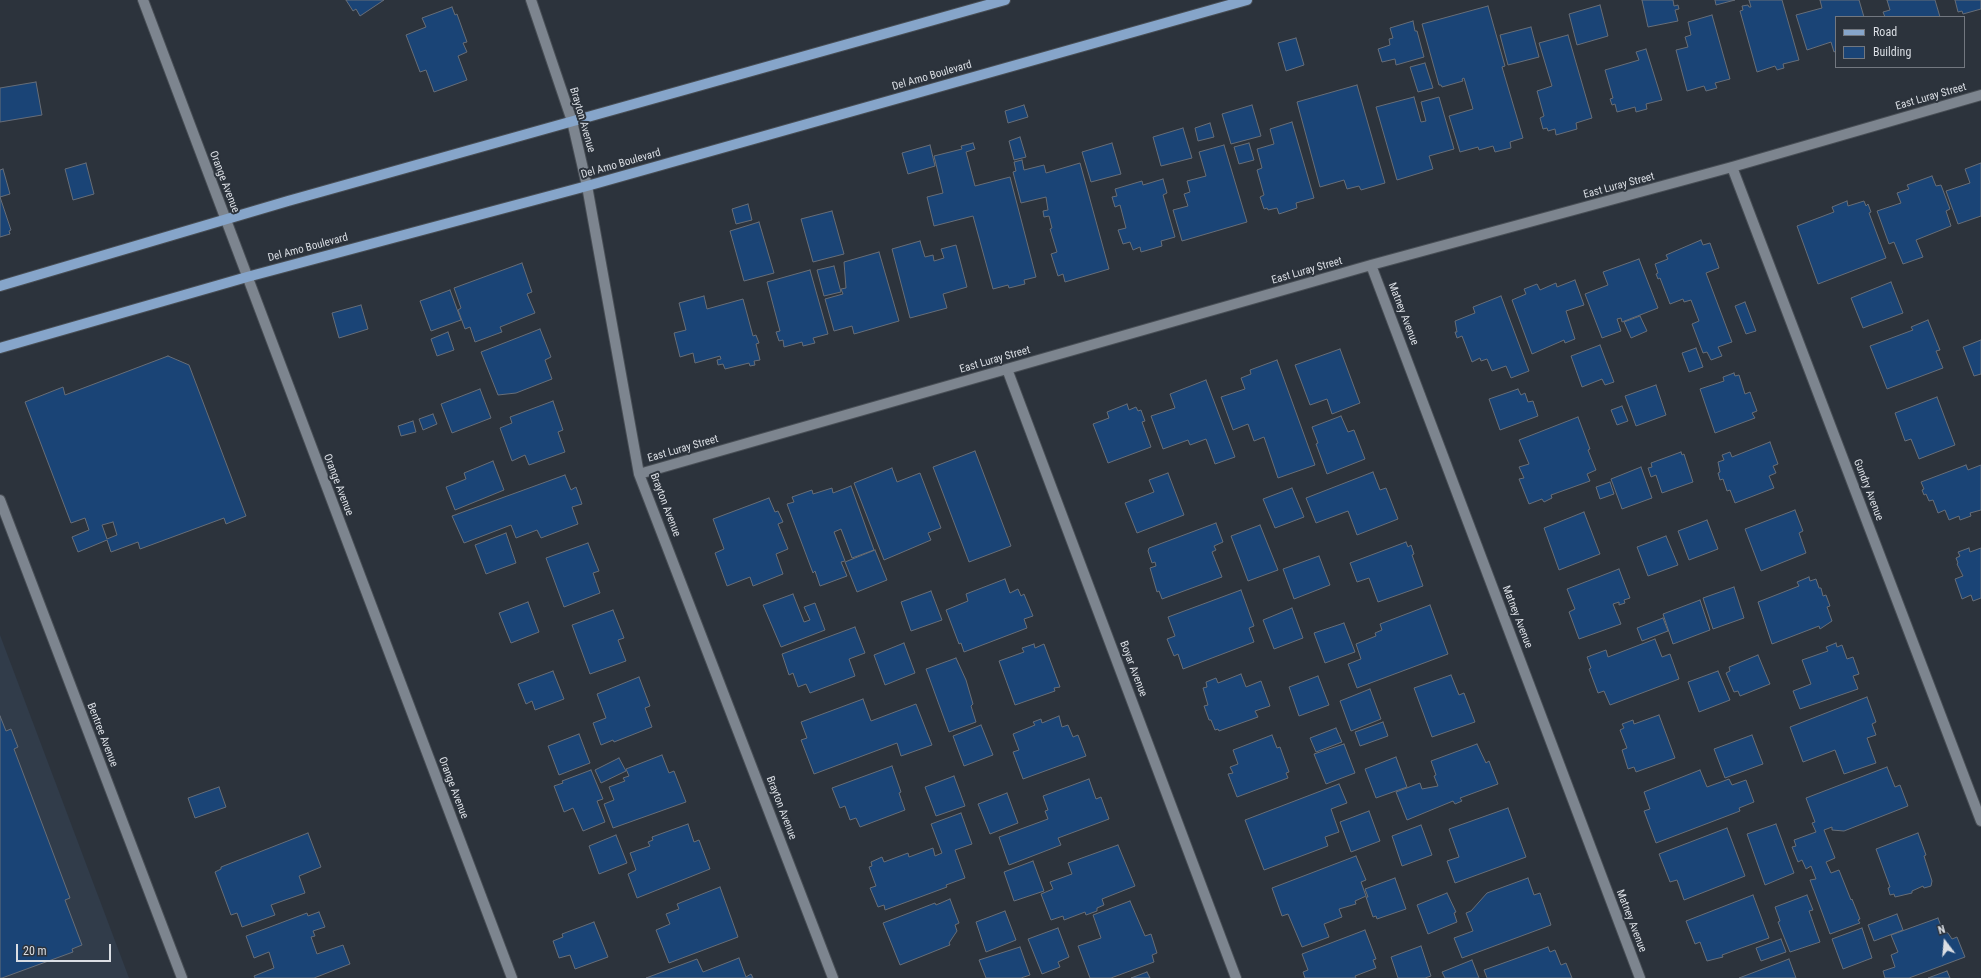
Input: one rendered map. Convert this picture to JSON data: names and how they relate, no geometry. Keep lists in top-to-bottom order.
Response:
{
  "streets": {
    "main road": ["Del Amo Boulevard"],
    "street": [
      "East Luray Street",
      "Brayton Avenue",
      "Orange Avenue",
      "Matney Avenue",
      "Gundry Avenue",
      "Boyar Avenue",
      "Bentree Avenue"
    ]
  },
  "crossings": [
    ["Del Amo Boulevard", "Brayton Avenue"],
    ["Del Amo Boulevard", "Orange Avenue"],
    ["East Luray Street", "Brayton Avenue"],
    ["East Luray Street", "Matney Avenue"],
    ["East Luray Street", "Gundry Avenue"],
    ["East Luray Street", "Boyar Avenue"]
  ],
  "legend": ["Road", "Building"],
  "scale_bar": "20 m",
  "north": "top"
}
